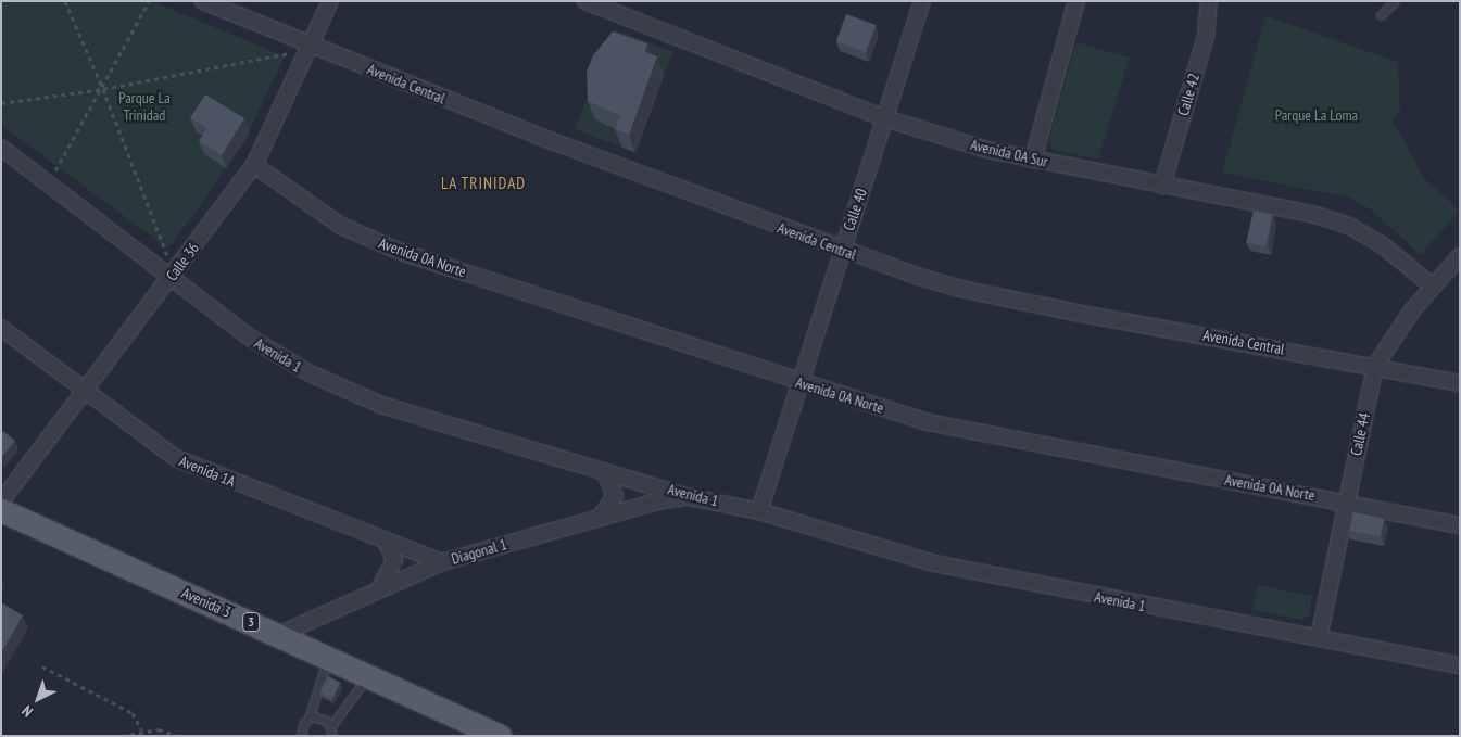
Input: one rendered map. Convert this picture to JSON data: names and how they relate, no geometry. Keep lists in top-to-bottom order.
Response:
{
  "streets": {
    "main road": ["Avenida 3", "3"],
    "street": [
      "Avenida Central",
      "Calle 42",
      "Avenida 0A Sur",
      "Calle 40",
      "Avenida 0A Norte",
      "Calle 36",
      "Avenida 1",
      "Calle 44",
      "Avenida 1A",
      "Diagonal 1"
    ]
  },
  "crossings": [
    ["Avenida Central", "Calle 40"],
    ["Avenida Central", "Calle 36"],
    ["Avenida Central", "Calle 44"],
    ["Calle 42", "Avenida 0A Sur"],
    ["Avenida 0A Sur", "Calle 40"],
    ["Avenida 0A Sur", "Calle 44"],
    ["Calle 40", "Avenida 0A Norte"],
    ["Calle 40", "Avenida 1"],
    ["Avenida 0A Norte", "Calle 36"],
    ["Avenida 0A Norte", "Calle 44"],
    ["Calle 36", "Avenida 1"],
    ["Calle 36", "Avenida 1A"],
    ["Avenida 1", "Calle 44"],
    ["Avenida 1", "Diagonal 1"],
    ["Avenida 1A", "Diagonal 1"],
    ["Diagonal 1", "Avenida 3"]
  ],
  "districts": ["LA TRINIDAD"],
  "parks": ["Parque La Trinidad", "Parque La Loma"],
  "north": "bottom left"
}
